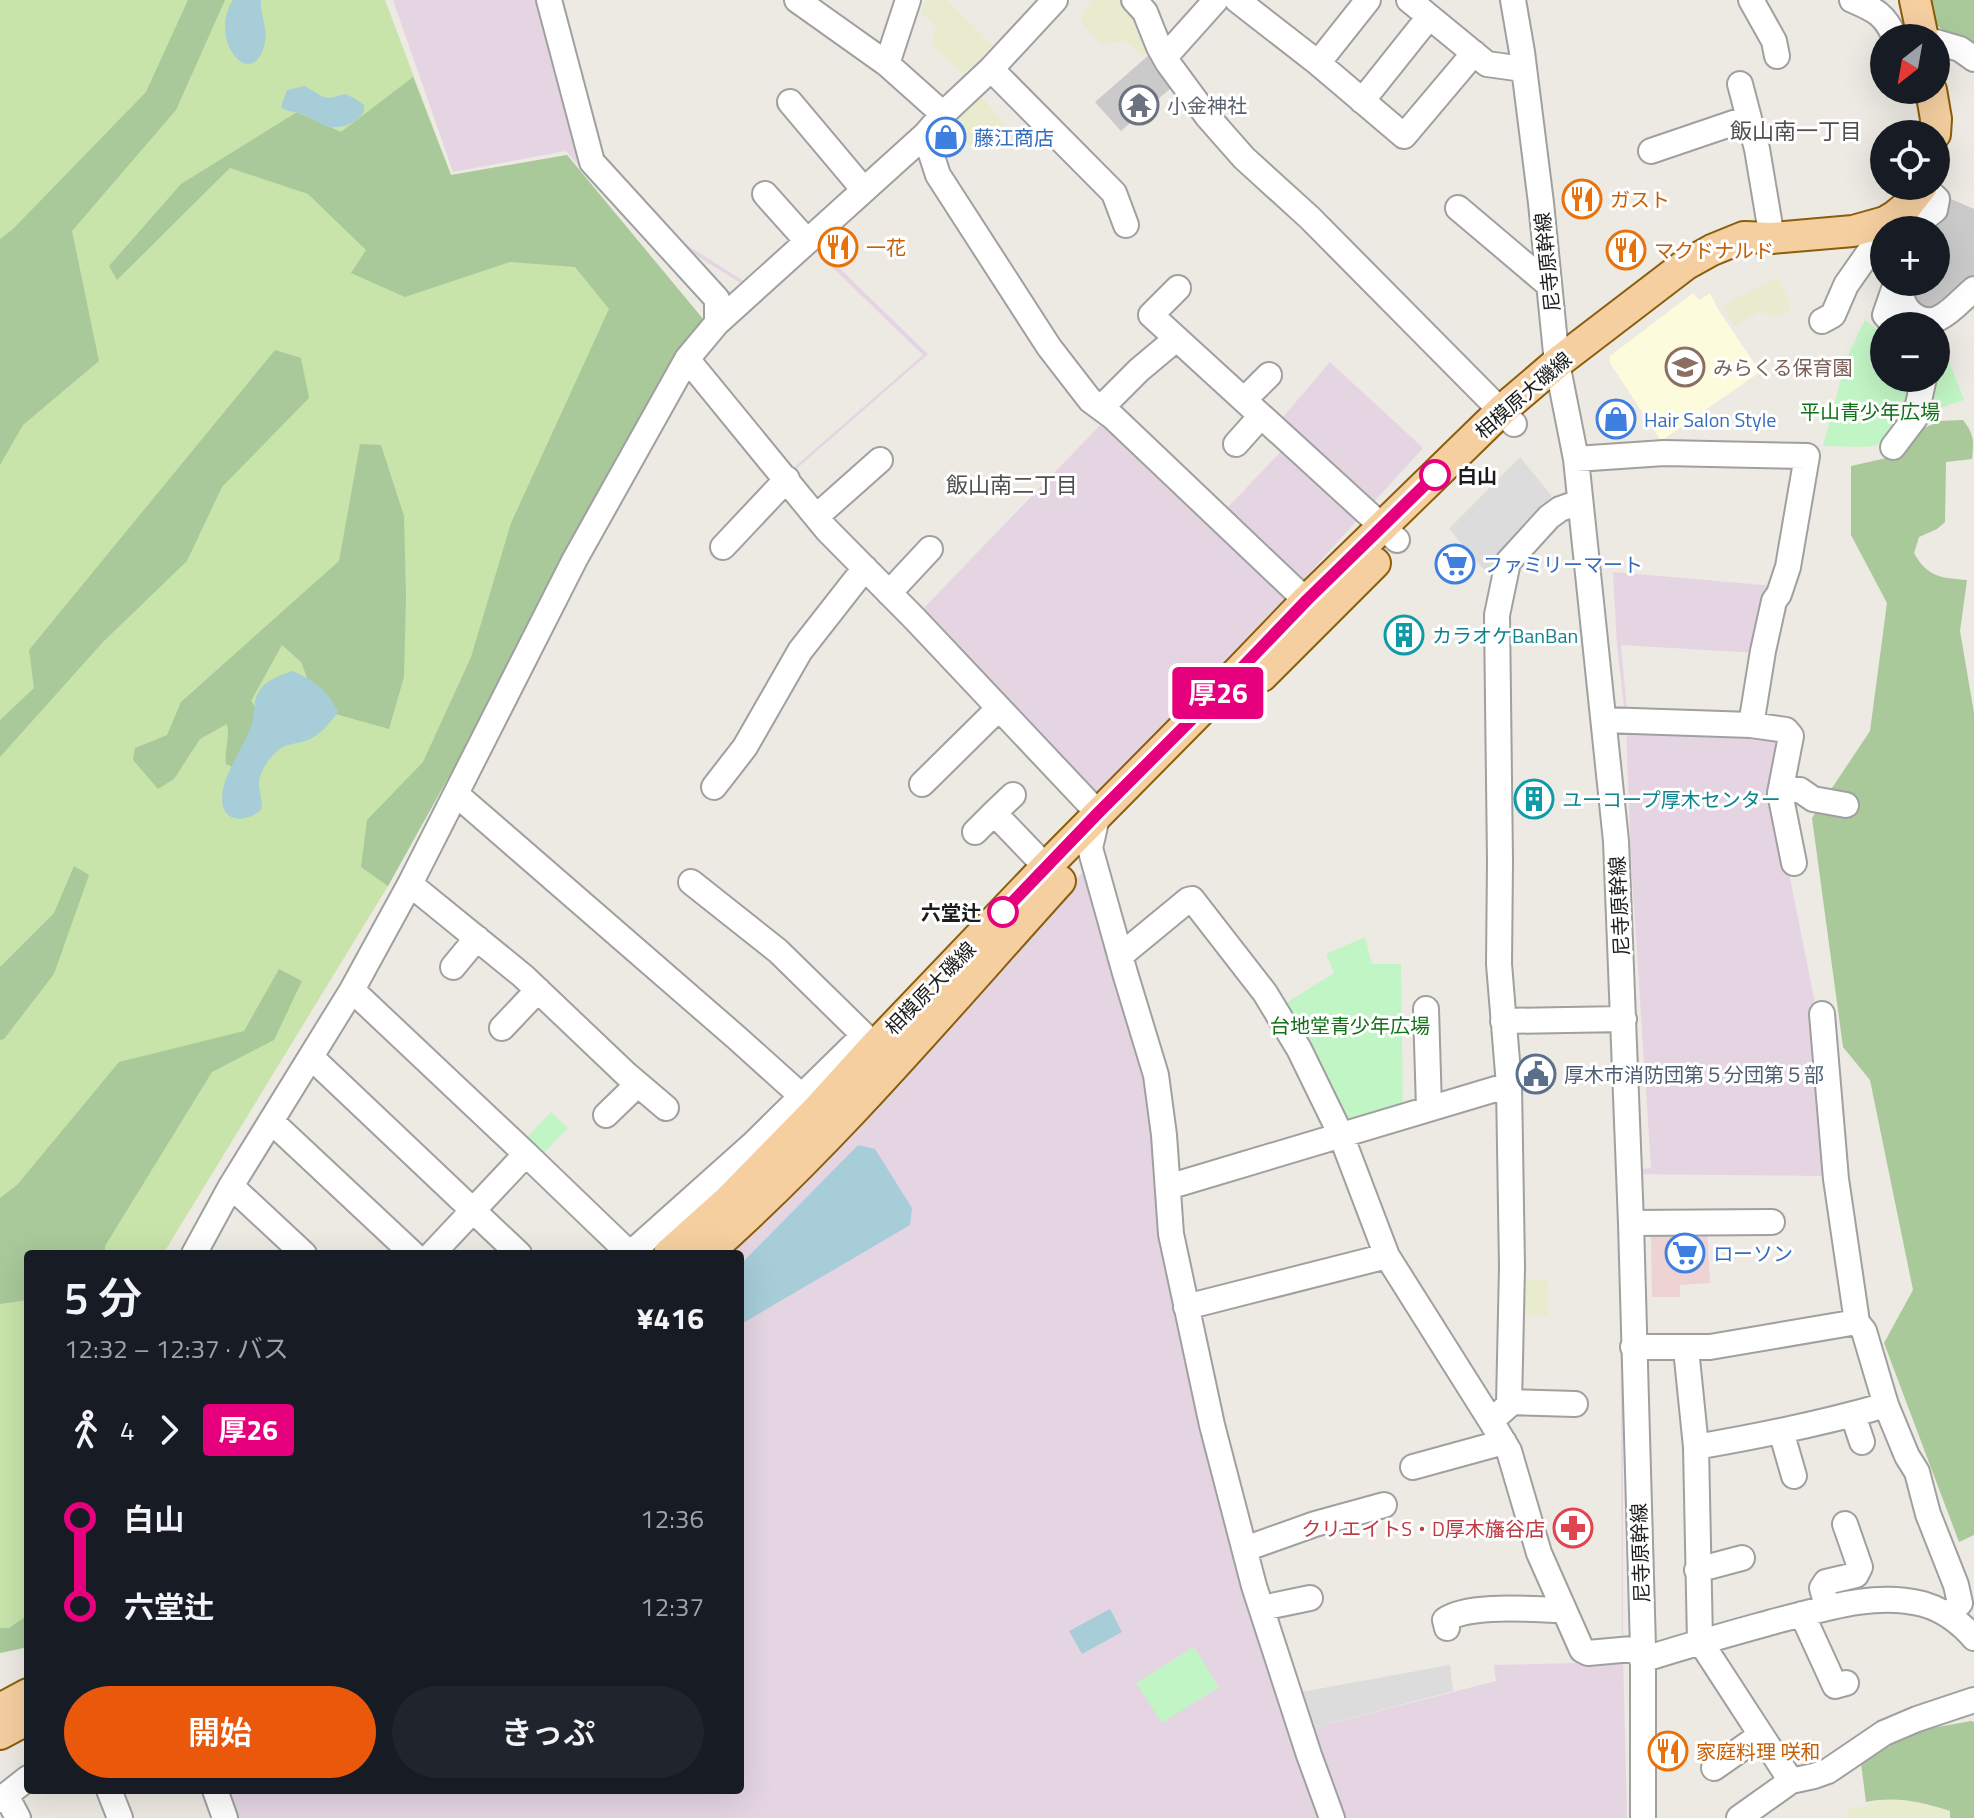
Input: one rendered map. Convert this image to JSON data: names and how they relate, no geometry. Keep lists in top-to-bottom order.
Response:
{
  "streets": {
    "main road": ["相模原大磯線"],
    "street": ["尼寺原幹線"]
  },
  "crossings": [
    ["尼寺原幹線", "相模原大磯線"]
  ],
  "districts": ["飯山南一丁目", "飯山南二丁目"],
  "parks": ["平山青少年広場", "台地堂青少年広場"],
  "places": {
    "temple": ["小金神社"],
    "shop": ["藤江商店", "Hair Salon Style"],
    "restaurant": [
      "ガスト",
      "一花",
      "マクドナルド",
      "家庭料理 咲和"
    ],
    "school or university": ["みらくる保育園"],
    "other": ["白山", "六堂辻"],
    "supermarket": ["ファミリーマート", "ローソン"],
    "building": ["カラオケBanBan", "ユーコープ厚木センター"],
    "public building": ["厚木市消防団第５分団第５部"],
    "pharmacy": ["クリエイトS・D厚木旛谷店"]
  },
  "lines": ["bus line 厚26"],
  "north": "bottom left",
  "page": {
    "on_map": "厚26",
    "map_buttons": ["+", "−"],
    "heading": ["5 分", "12:32 – 12:37 · バス", "¥416"],
    "legs": ["4", "厚26"],
    "list": [
      {
        "name": "白山",
        "value": "12:36"
      },
      {
        "name": "六堂辻",
        "value": "12:37"
      }
    ],
    "buttons": ["開始", "きっぷ"]
  }
}
